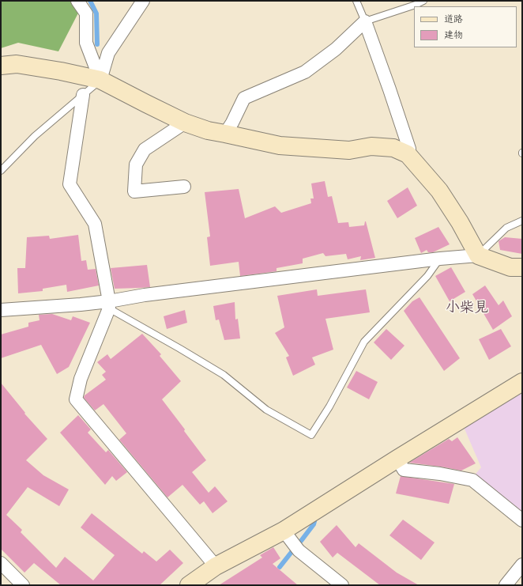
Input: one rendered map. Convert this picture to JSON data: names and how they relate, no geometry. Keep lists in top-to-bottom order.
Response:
{
  "districts": ["小柴見"],
  "legend": ["道路", "建物"]
}
